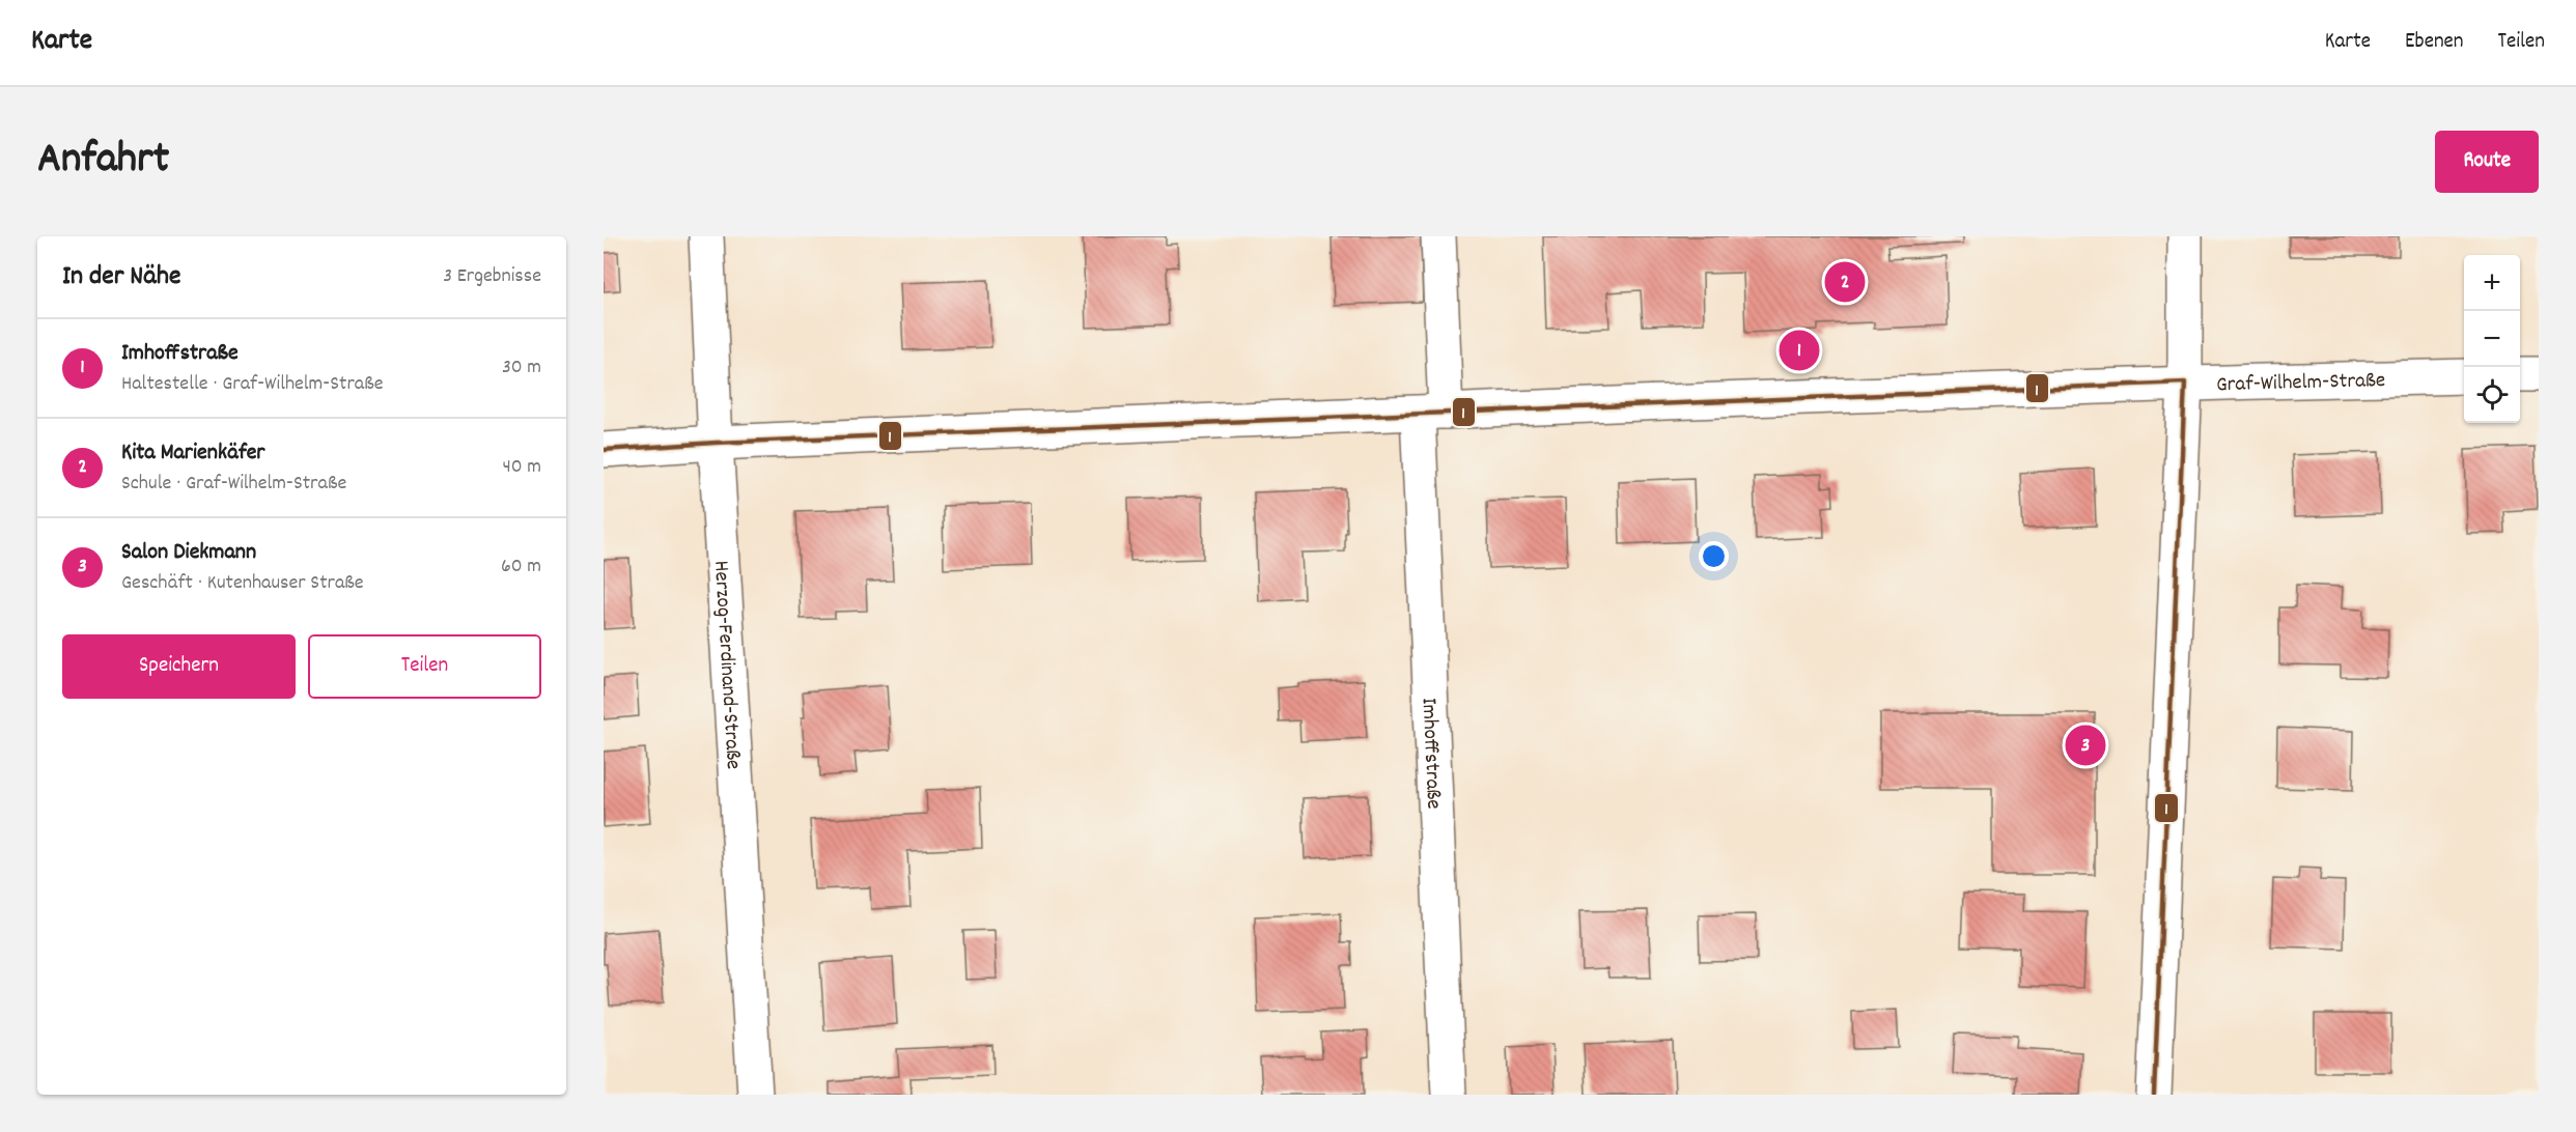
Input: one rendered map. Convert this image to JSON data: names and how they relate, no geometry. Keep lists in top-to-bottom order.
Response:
{
  "streets": {
    "street": ["Graf-Wilhelm-Straße", "Herzog-Ferdinand-Straße", "Imhoffstraße"]
  },
  "crossings": [
    ["Graf-Wilhelm-Straße", "Herzog-Ferdinand-Straße"],
    ["Graf-Wilhelm-Straße", "Imhoffstraße"]
  ],
  "lines": ["transit line 1"],
  "page": {
    "header": "Karte",
    "nav": ["Karte", "Ebenen", "Teilen"],
    "title": "Anfahrt",
    "buttons": [
      "Route",
      ["Speichern", "Teilen"]
    ],
    "heading": ["In der Nähe", "3 Ergebnisse"],
    "map_buttons": ["+", "−"],
    "pins": ["2", "1", "3"],
    "list": [
      {
        "mark": "1",
        "name": "Imhoffstraße",
        "note": "Haltestelle · Graf-Wilhelm-Straße",
        "value": "30 m"
      },
      {
        "mark": "2",
        "name": "Kita Marienkäfer",
        "note": "Schule · Graf-Wilhelm-Straße",
        "value": "40 m"
      },
      {
        "mark": "3",
        "name": "Salon Diekmann",
        "note": "Geschäft · Kutenhauser Straße",
        "value": "60 m"
      }
    ]
  }
}
